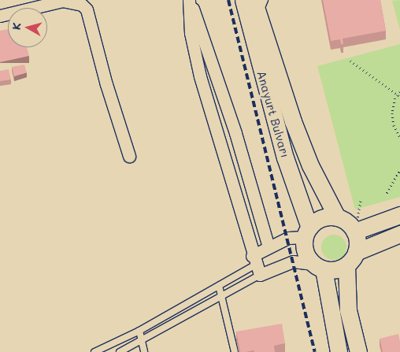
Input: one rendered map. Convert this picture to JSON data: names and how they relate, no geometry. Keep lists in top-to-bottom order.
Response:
{
  "streets": {
    "main road": ["Anayurt Bulvarı"]
  },
  "north": "left"
}
